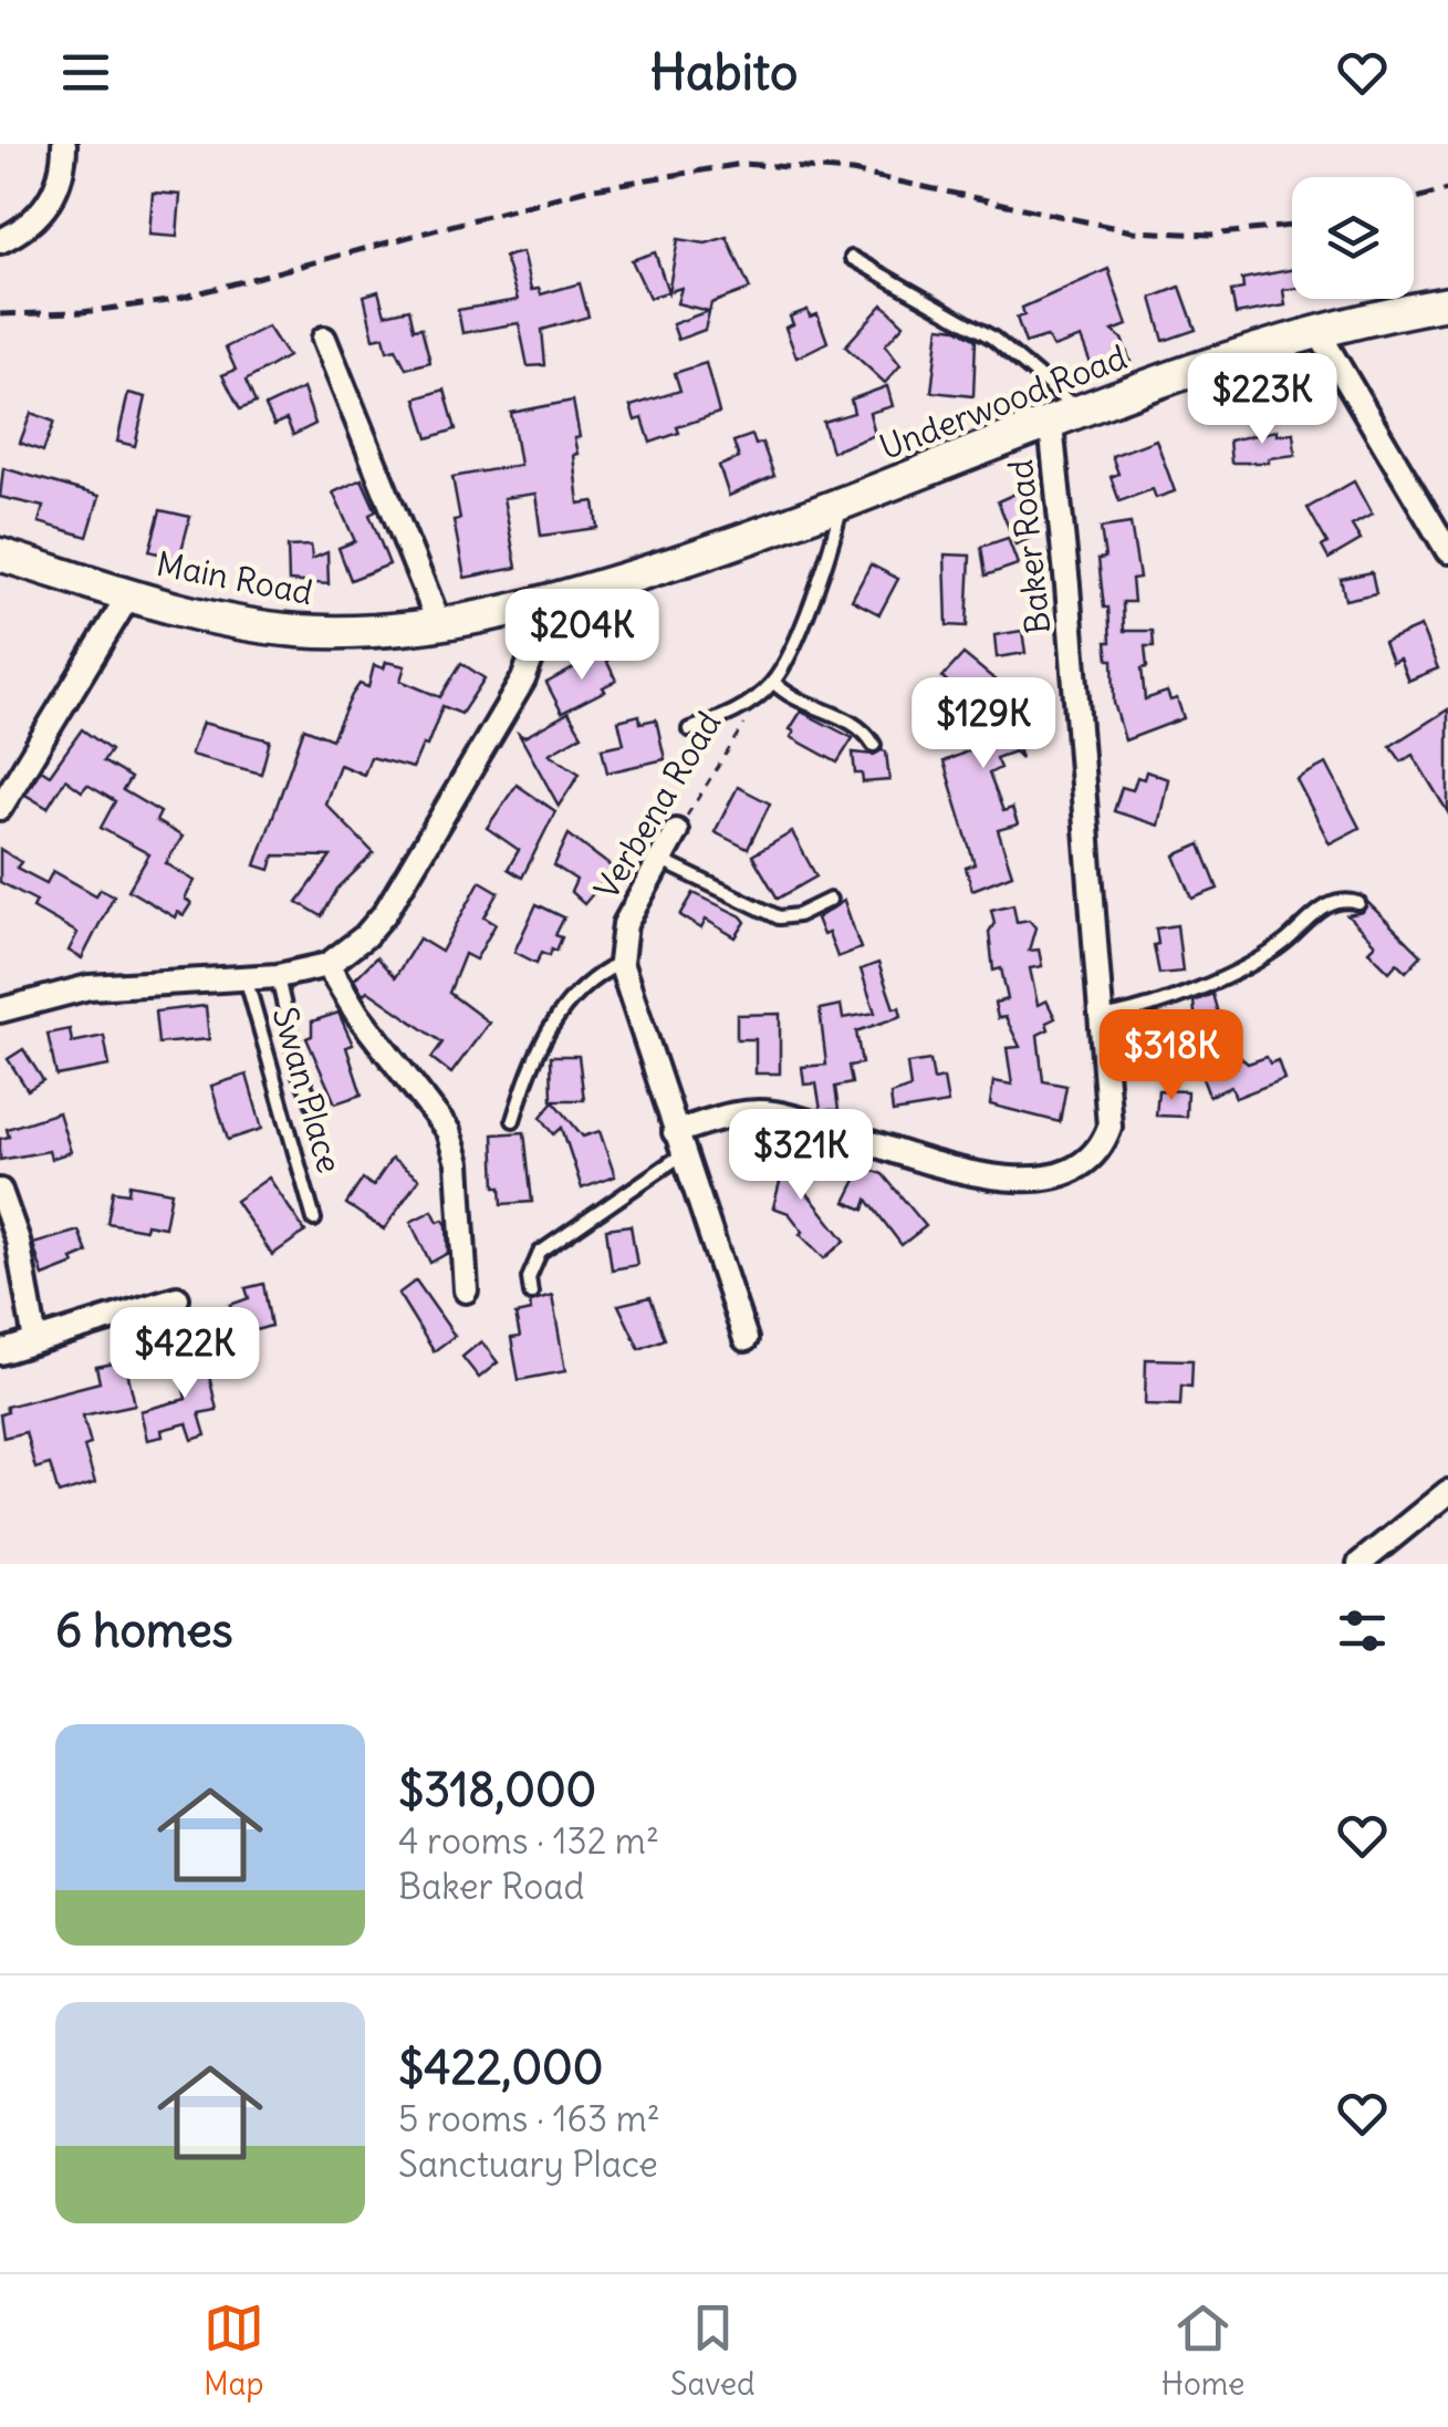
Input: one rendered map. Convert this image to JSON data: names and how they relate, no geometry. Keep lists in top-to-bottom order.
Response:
{
  "streets": {
    "main road": ["Underwood Road", "Main Road"],
    "street": ["Baker Road", "Verbena Road"],
    "lane": ["Swan Place"]
  },
  "crossings": [
    ["Underwood Road", "Baker Road"],
    ["Underwood Road", "Main Road"]
  ],
  "page": {
    "header": "Habito",
    "price": [
      "$223K",
      "$204K",
      "$129K",
      "$318K",
      "$321K",
      "$422K"
    ],
    "heading": "6 homes",
    "list": [
      {
        "name": "$318,000",
        "note": "4 rooms · 132 m² · Baker Road"
      },
      {
        "name": "$422,000",
        "note": "5 rooms · 163 m² · Sanctuary Place"
      }
    ],
    "tabs": ["Map", "Saved", "Home"]
  }
}
